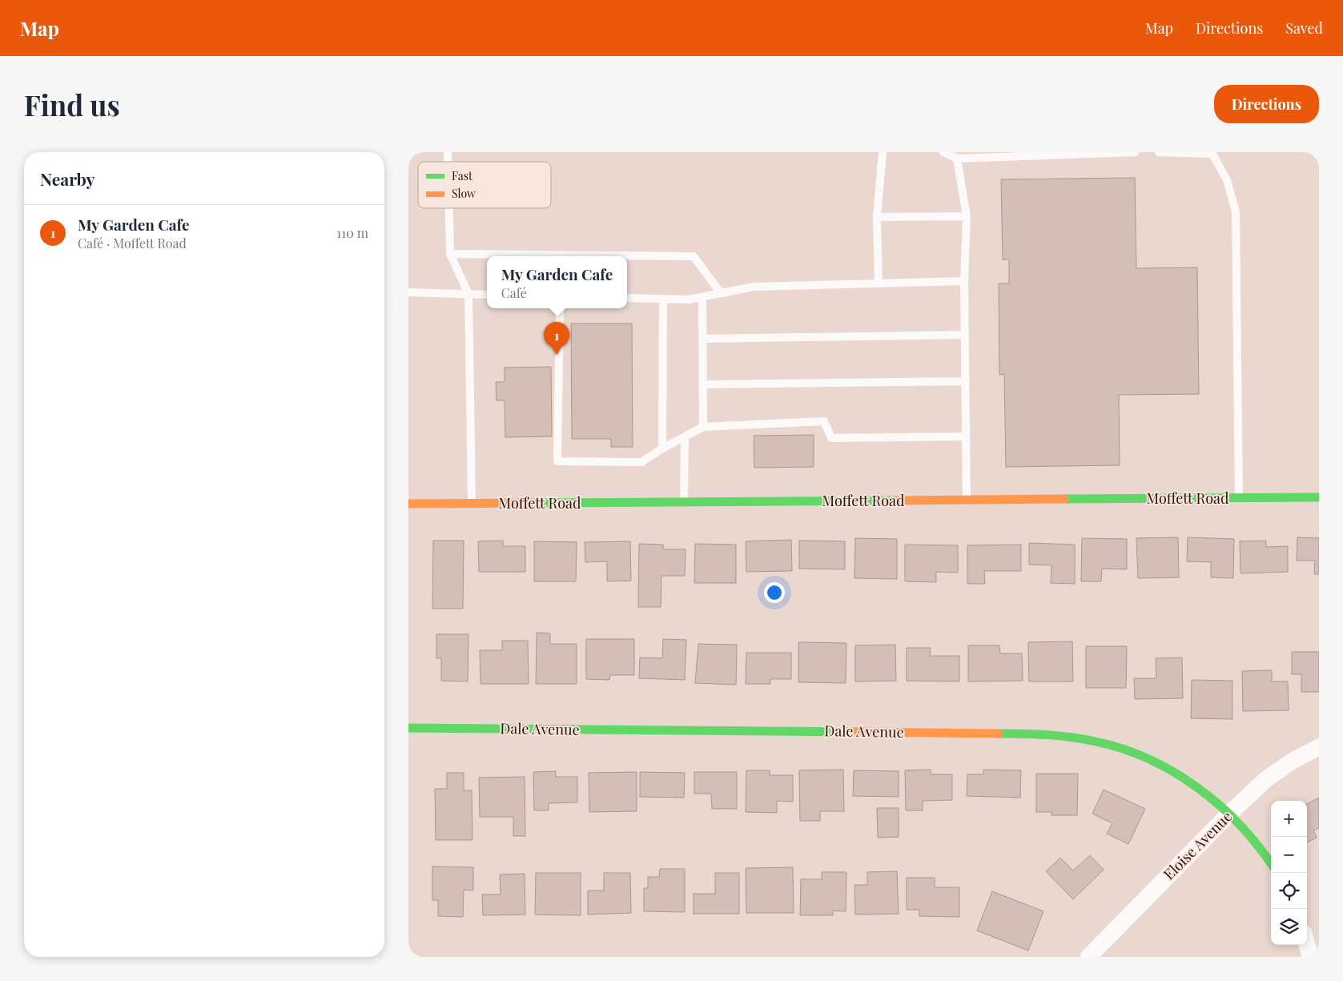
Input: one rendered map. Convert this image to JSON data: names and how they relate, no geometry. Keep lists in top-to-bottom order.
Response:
{
  "streets": {
    "street": ["Moffett Road", "Dale Avenue", "Eloise Avenue"]
  },
  "crossings": [
    ["Dale Avenue", "Eloise Avenue"]
  ],
  "legend": ["Fast", "Slow"],
  "page": {
    "header": "Map",
    "nav": ["Map", "Directions", "Saved"],
    "buttons": "Directions",
    "title": "Find us",
    "heading": "Nearby",
    "list": [
      {
        "mark": "1",
        "name": "My Garden Cafe",
        "note": "Café · Moffett Road",
        "value": "110 m"
      }
    ],
    "popup": ["My Garden Cafe", "Café"],
    "pins": "1",
    "map_buttons": ["+", "−"]
  }
}
